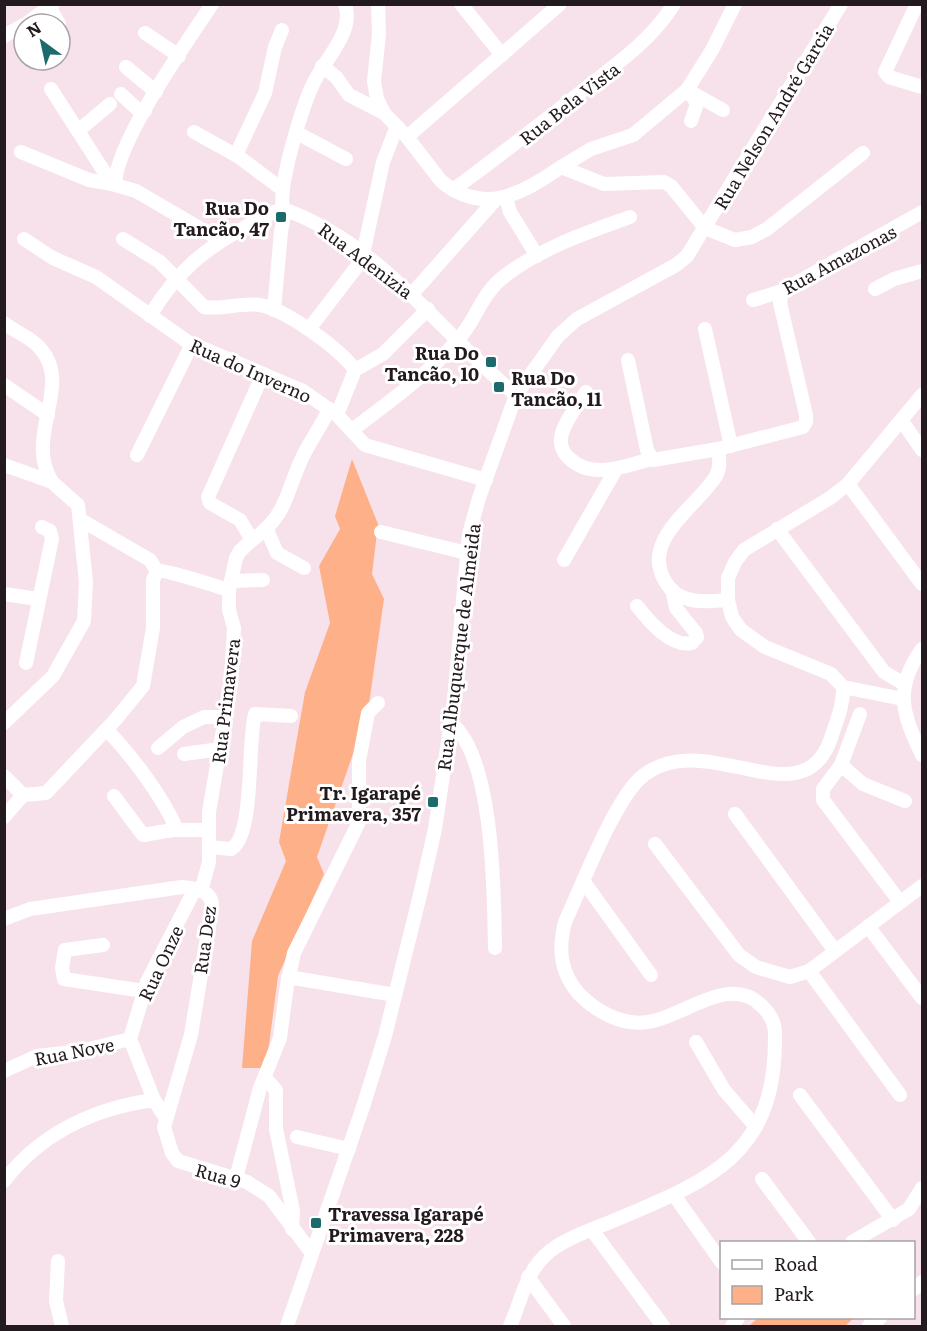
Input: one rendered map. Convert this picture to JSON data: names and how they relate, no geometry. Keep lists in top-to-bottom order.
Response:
{
  "streets": {
    "street": [
      "Rua Bela Vista",
      "Rua Nelson André Garcia",
      "Rua Amazonas",
      "Rua Adenizia",
      "Rua do Inverno",
      "Rua Albuquerque de Almeida",
      "Rua Primavera",
      "Rua Dez",
      "Rua Onze",
      "Rua Nove",
      "Rua 9"
    ]
  },
  "crossings": [
    ["Rua Nelson André Garcia", "Rua Albuquerque de Almeida"],
    ["Rua Adenizia", "Rua Albuquerque de Almeida"],
    ["Rua do Inverno", "Rua Albuquerque de Almeida"],
    ["Rua Albuquerque de Almeida", "Rua 9"],
    ["Rua Primavera", "Rua Dez"],
    ["Rua Primavera", "Rua Onze"],
    ["Rua Dez", "Rua Onze"],
    ["Rua Dez", "Rua Nove"],
    ["Rua Dez", "Rua 9"],
    ["Rua Onze", "Rua Nove"],
    ["Rua Nove", "Rua 9"]
  ],
  "places": {
    "transit": [
      "Rua Do Tancão, 47",
      "Rua Do Tancão, 10",
      "Rua Do Tancão, 11",
      "Tr. Igarapé Primavera, 357",
      "Travessa Igarapé Primavera, 228"
    ]
  },
  "legend": ["Road", "Park"],
  "north": "top left"
}
